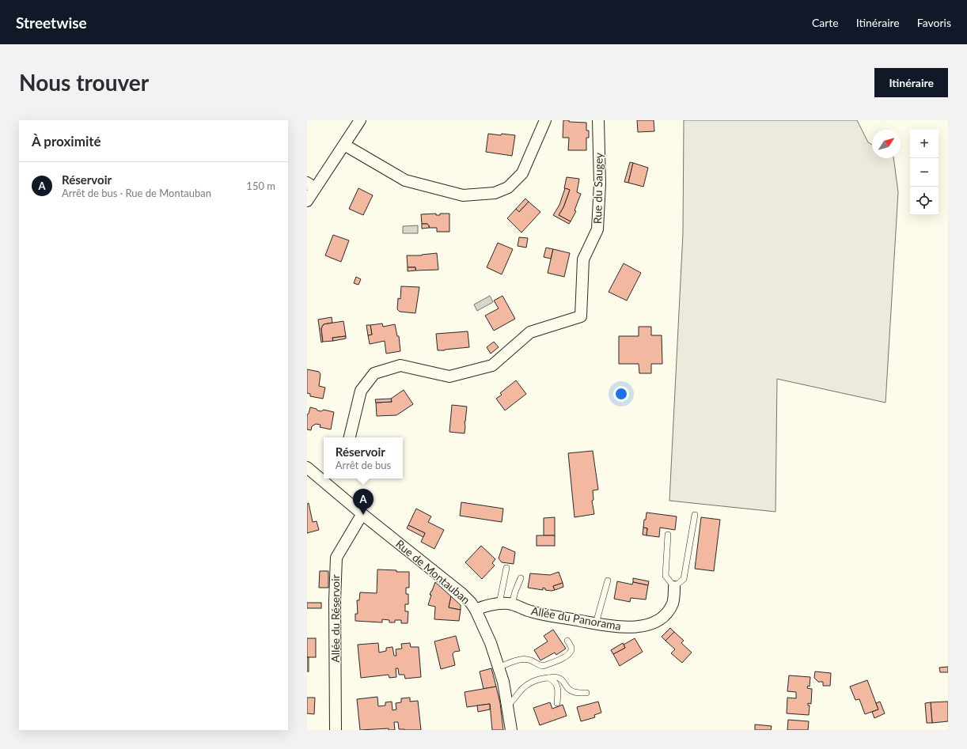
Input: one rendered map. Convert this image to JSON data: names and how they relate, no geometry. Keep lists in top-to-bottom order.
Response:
{
  "streets": {
    "street": [
      "Rue du Saugey",
      "Rue de Montauban",
      "Allée du Réservoir",
      "Allée du Panorama"
    ]
  },
  "crossings": [
    ["Rue de Montauban", "Allée du Réservoir"],
    ["Rue de Montauban", "Allée du Panorama"]
  ],
  "north": "top right",
  "page": {
    "header": "Streetwise",
    "nav": ["Carte", "Itinéraire", "Favoris"],
    "buttons": "Itinéraire",
    "title": "Nous trouver",
    "heading": "À proximité",
    "map_buttons": ["+", "−"],
    "list": [
      {
        "mark": "A",
        "name": "Réservoir",
        "note": "Arrêt de bus · Rue de Montauban",
        "value": "150 m"
      }
    ],
    "popup": ["Réservoir", "Arrêt de bus"],
    "pins": "A"
  }
}
